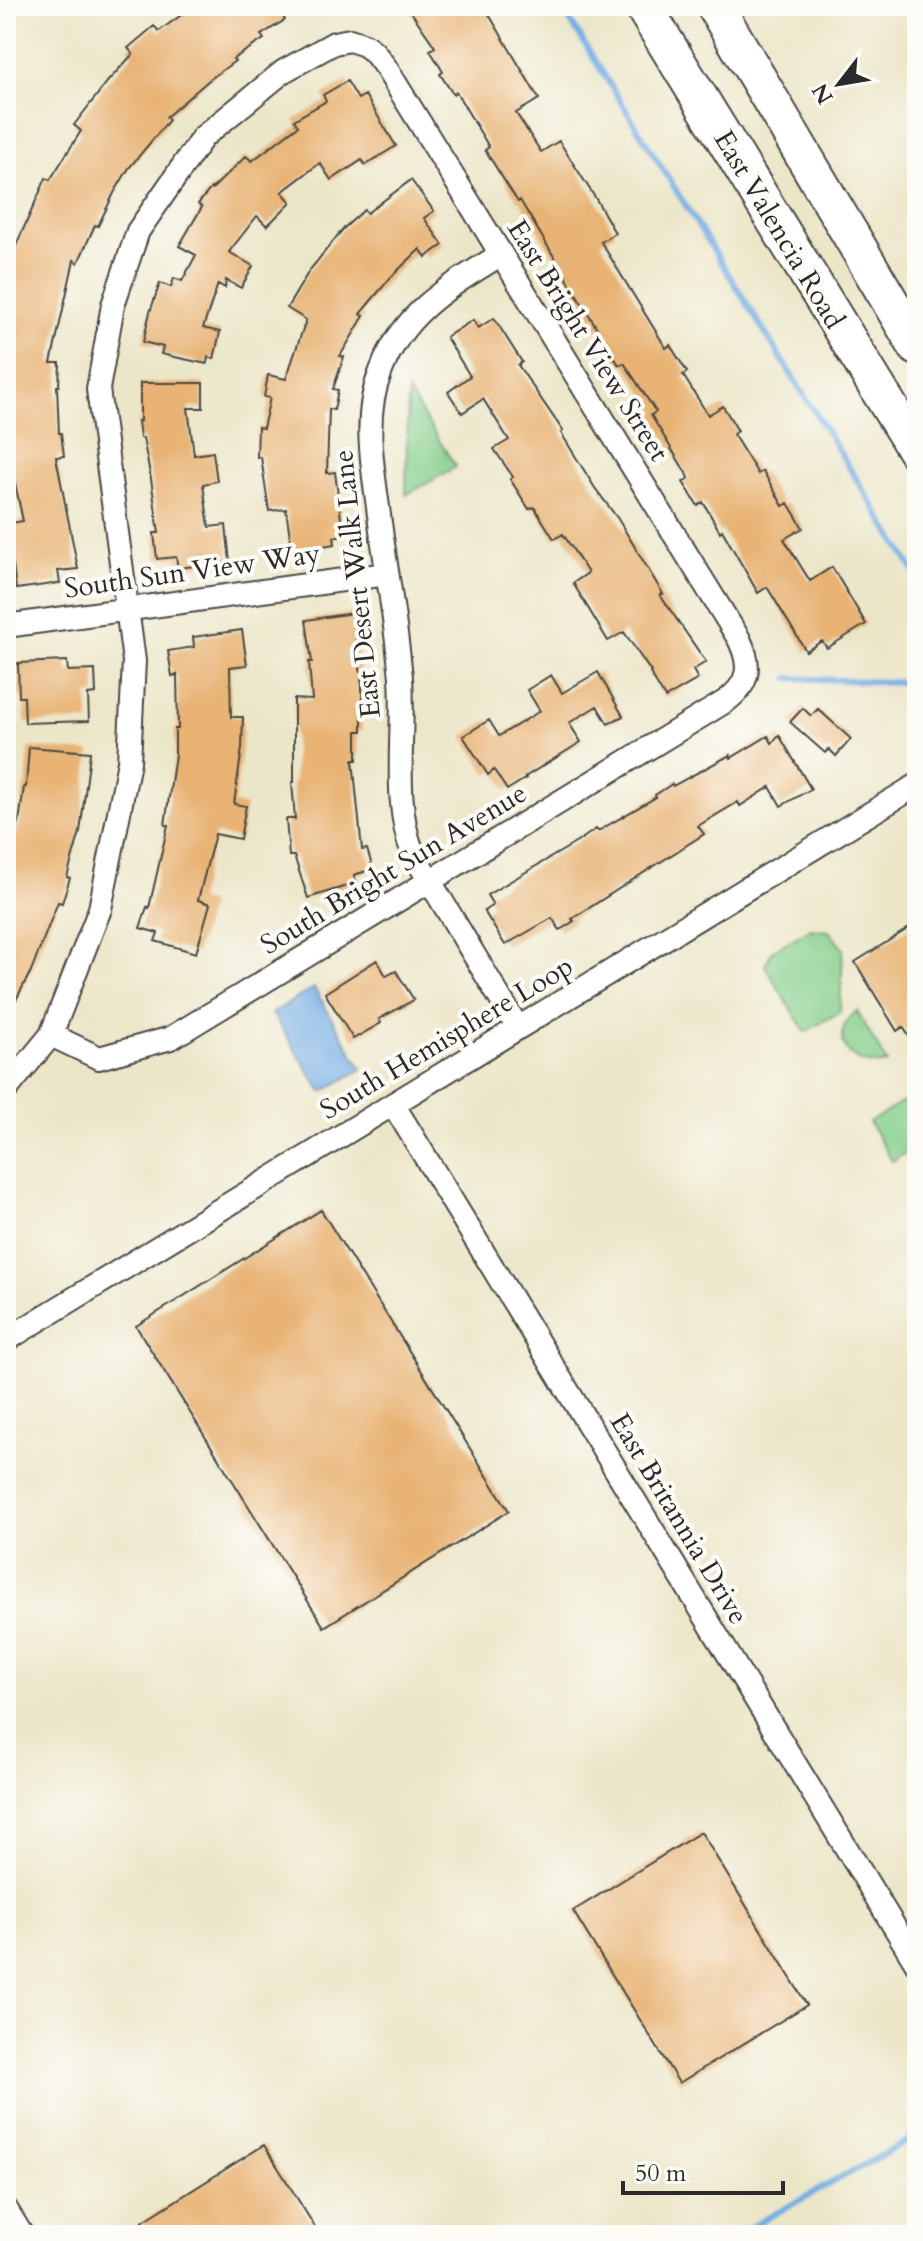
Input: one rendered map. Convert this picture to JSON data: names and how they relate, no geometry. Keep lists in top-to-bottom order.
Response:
{
  "streets": {
    "main road": ["East Valencia Road"],
    "street": [
      "East Bright View Street",
      "South Sun View Way",
      "East Desert Walk Lane",
      "South Bright Sun Avenue",
      "South Hemisphere Loop",
      "East Britannia Drive"
    ]
  },
  "crossings": [
    ["East Bright View Street", "South Sun View Way"],
    ["East Bright View Street", "East Desert Walk Lane"],
    ["East Bright View Street", "South Bright Sun Avenue"],
    ["South Sun View Way", "East Desert Walk Lane"],
    ["East Desert Walk Lane", "South Bright Sun Avenue"],
    ["East Desert Walk Lane", "South Hemisphere Loop"],
    ["South Hemisphere Loop", "East Britannia Drive"]
  ],
  "scale_bar": "50 m",
  "north": "bottom left"
}
